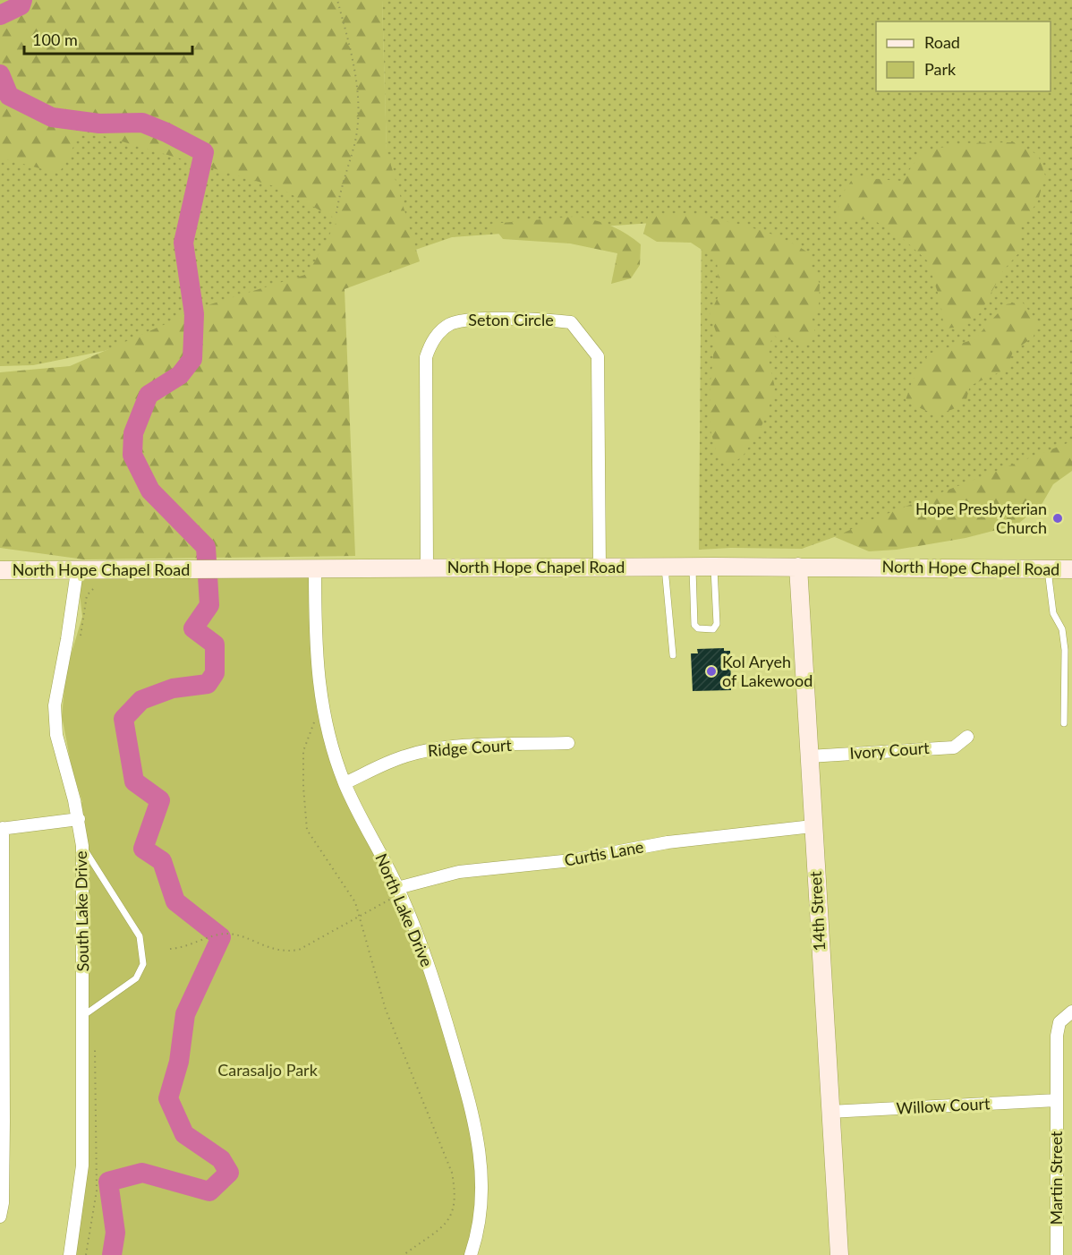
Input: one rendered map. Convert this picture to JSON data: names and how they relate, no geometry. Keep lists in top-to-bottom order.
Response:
{
  "streets": {
    "main road": ["North Hope Chapel Road", "14th Street"],
    "street": [
      "Seton Circle",
      "Ridge Court",
      "Ivory Court",
      "Curtis Lane",
      "North Lake Drive",
      "South Lake Drive",
      "Willow Court",
      "Martin Street"
    ]
  },
  "crossings": [
    ["Seton Circle", "North Hope Chapel Road"],
    ["North Hope Chapel Road", "North Lake Drive"],
    ["North Hope Chapel Road", "South Lake Drive"],
    ["North Hope Chapel Road", "14th Street"],
    ["Ridge Court", "North Lake Drive"],
    ["Ivory Court", "14th Street"],
    ["Curtis Lane", "North Lake Drive"],
    ["Curtis Lane", "14th Street"],
    ["14th Street", "Willow Court"],
    ["Willow Court", "Martin Street"]
  ],
  "parks": ["Carasaljo Park"],
  "places": ["Hope Presbyterian Church", "Kol Aryeh of Lakewood"],
  "legend": ["Road", "Park"],
  "scale_bar": "100 m"
}
